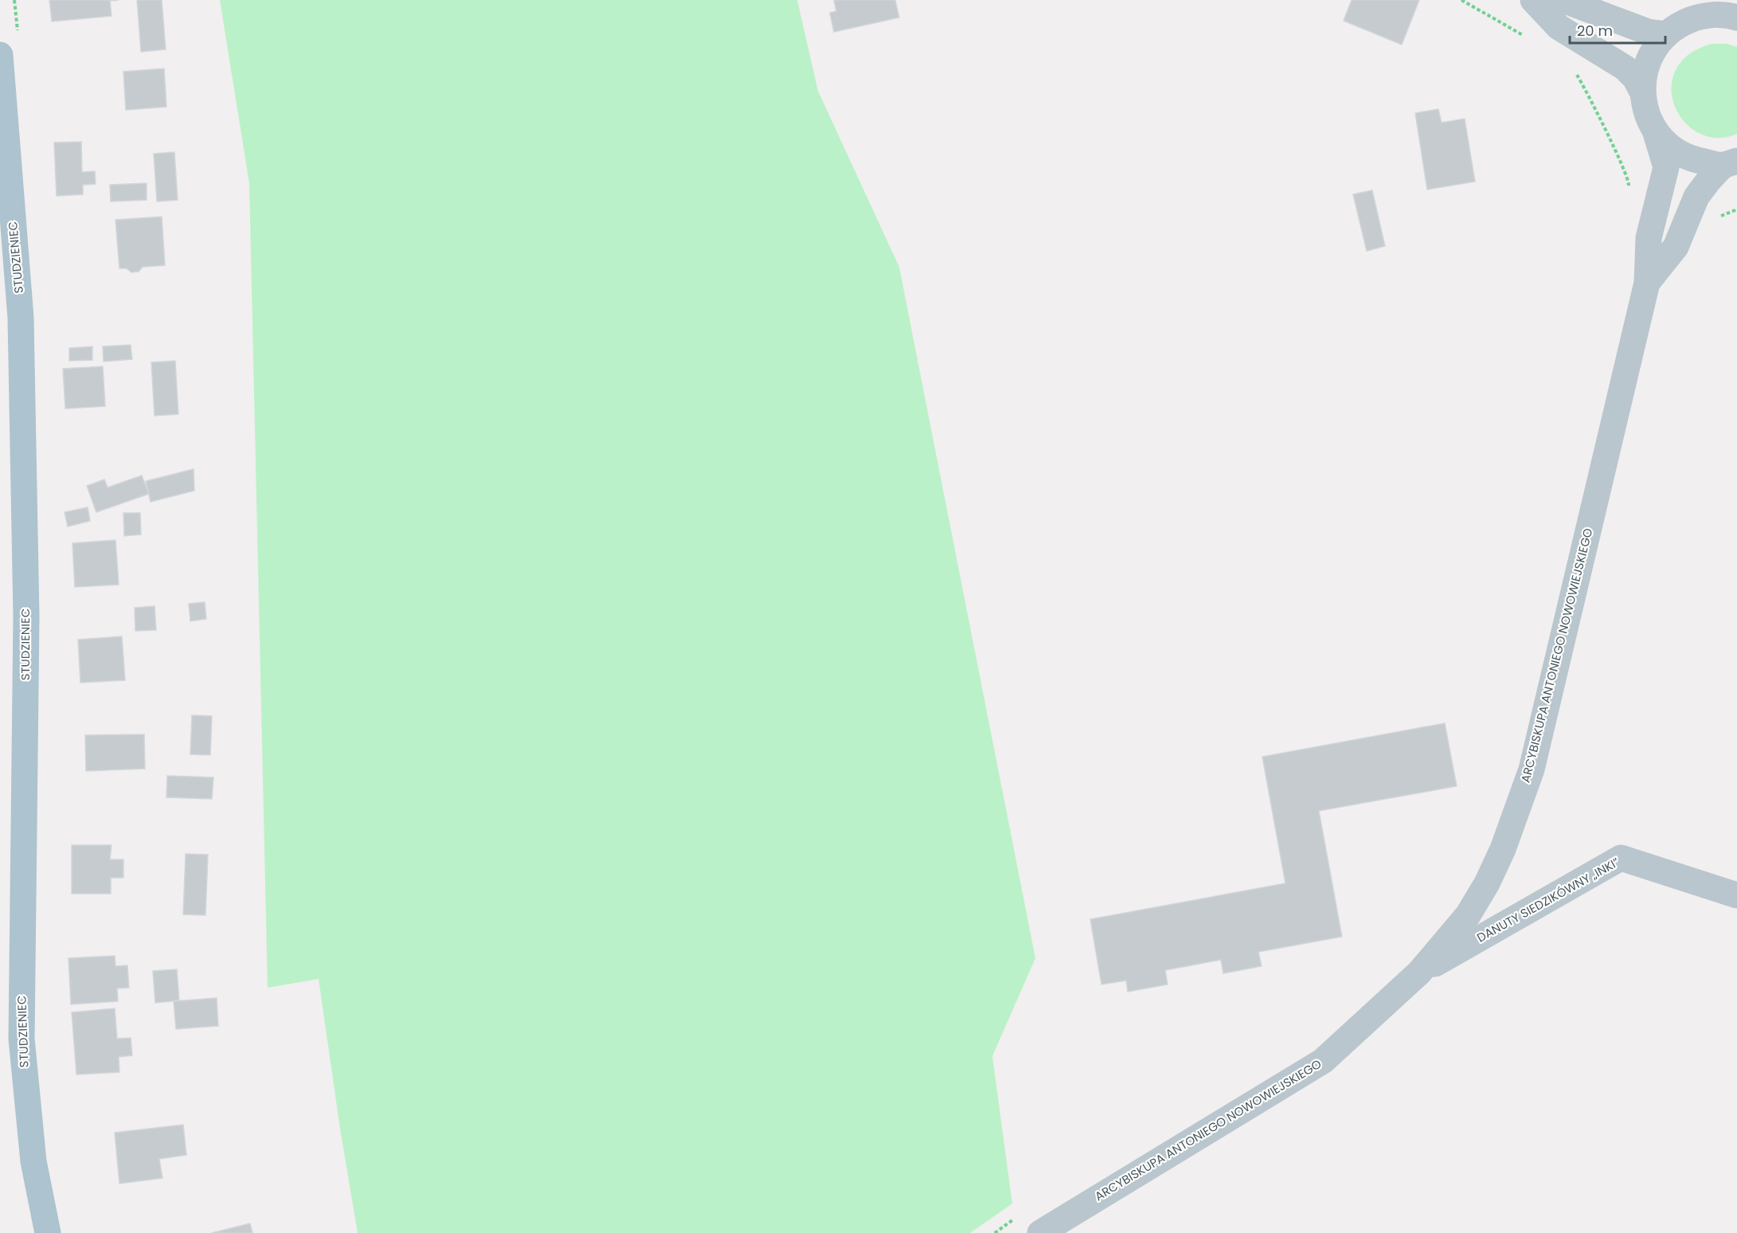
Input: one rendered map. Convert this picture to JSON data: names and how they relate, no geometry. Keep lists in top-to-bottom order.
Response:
{
  "streets": {
    "main road": ["STUDZIENIEC"],
    "street": ["ARCYBISKUPA ANTONIEGO NOWOWIEJSKIEGO", "DANUTY SIEDZIKÓWNY „INKI”"]
  },
  "crossings": [
    ["ARCYBISKUPA ANTONIEGO NOWOWIEJSKIEGO", "DANUTY SIEDZIKÓWNY „INKI”"]
  ],
  "scale_bar": "20 m"
}
